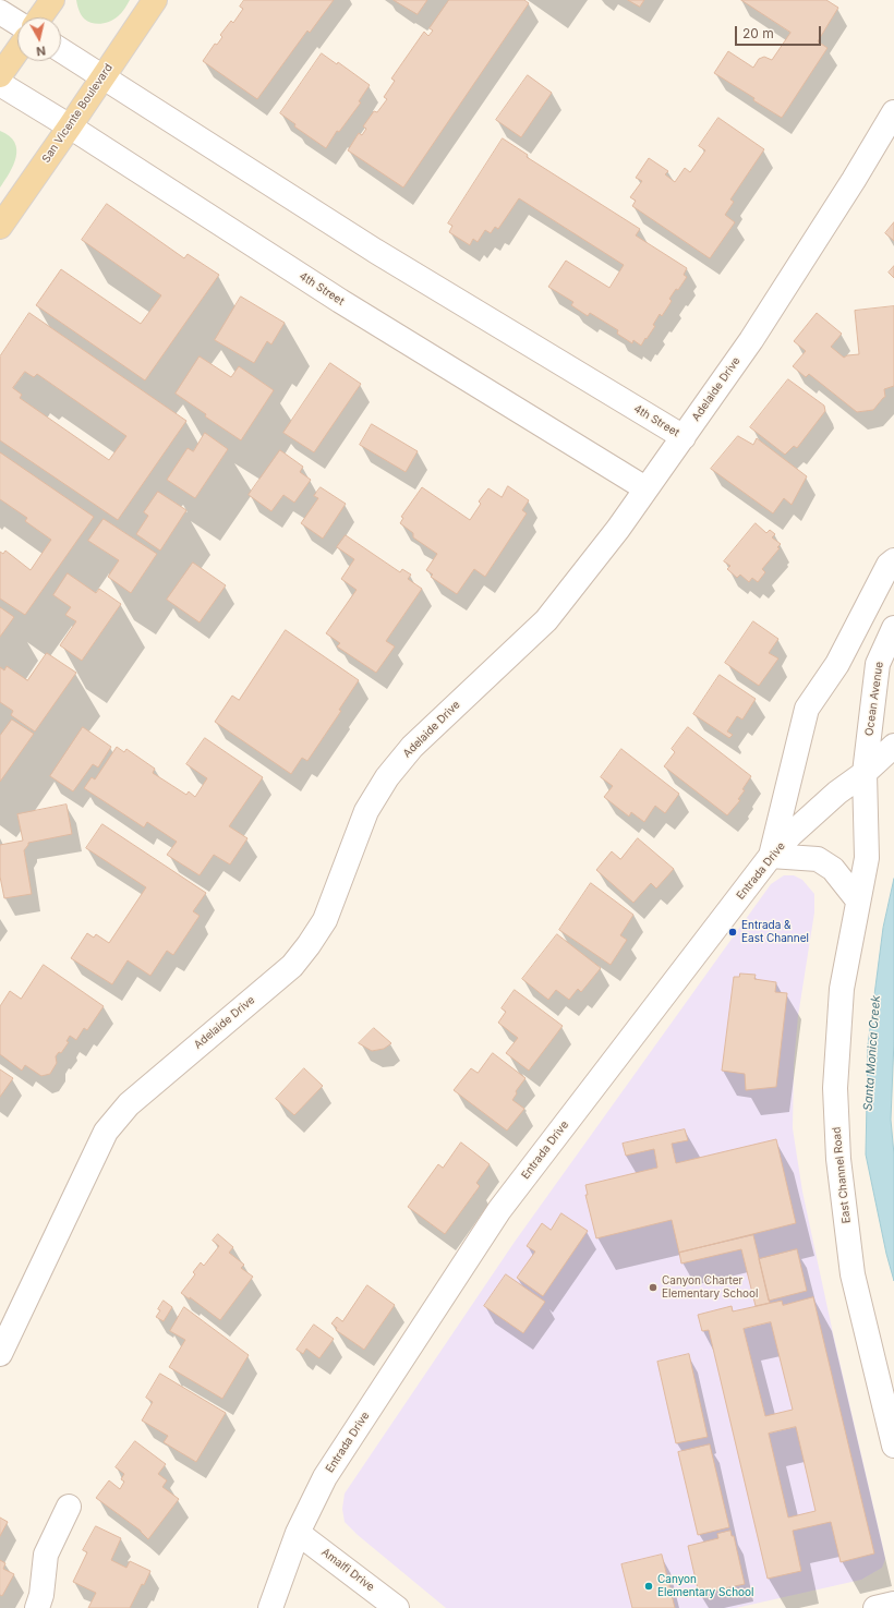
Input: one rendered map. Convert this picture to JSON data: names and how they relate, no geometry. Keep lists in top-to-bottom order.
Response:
{
  "streets": {
    "main road": ["San Vicente Boulevard"],
    "street": [
      "4th Street",
      "Adelaide Drive",
      "Ocean Avenue",
      "Entrada Drive",
      "East Channel Road",
      "Amalfi Drive"
    ]
  },
  "crossings": [
    ["San Vicente Boulevard", "4th Street"],
    ["4th Street", "Adelaide Drive"],
    ["Ocean Avenue", "Entrada Drive"],
    ["Ocean Avenue", "East Channel Road"],
    ["Entrada Drive", "East Channel Road"],
    ["Entrada Drive", "Amalfi Drive"]
  ],
  "water": ["Santa Monica Creek"],
  "places": ["Entrada & East Channel", "Canyon Charter Elementary School", "Canyon Elementary School"],
  "scale_bar": "20 m",
  "north": "bottom"
}
